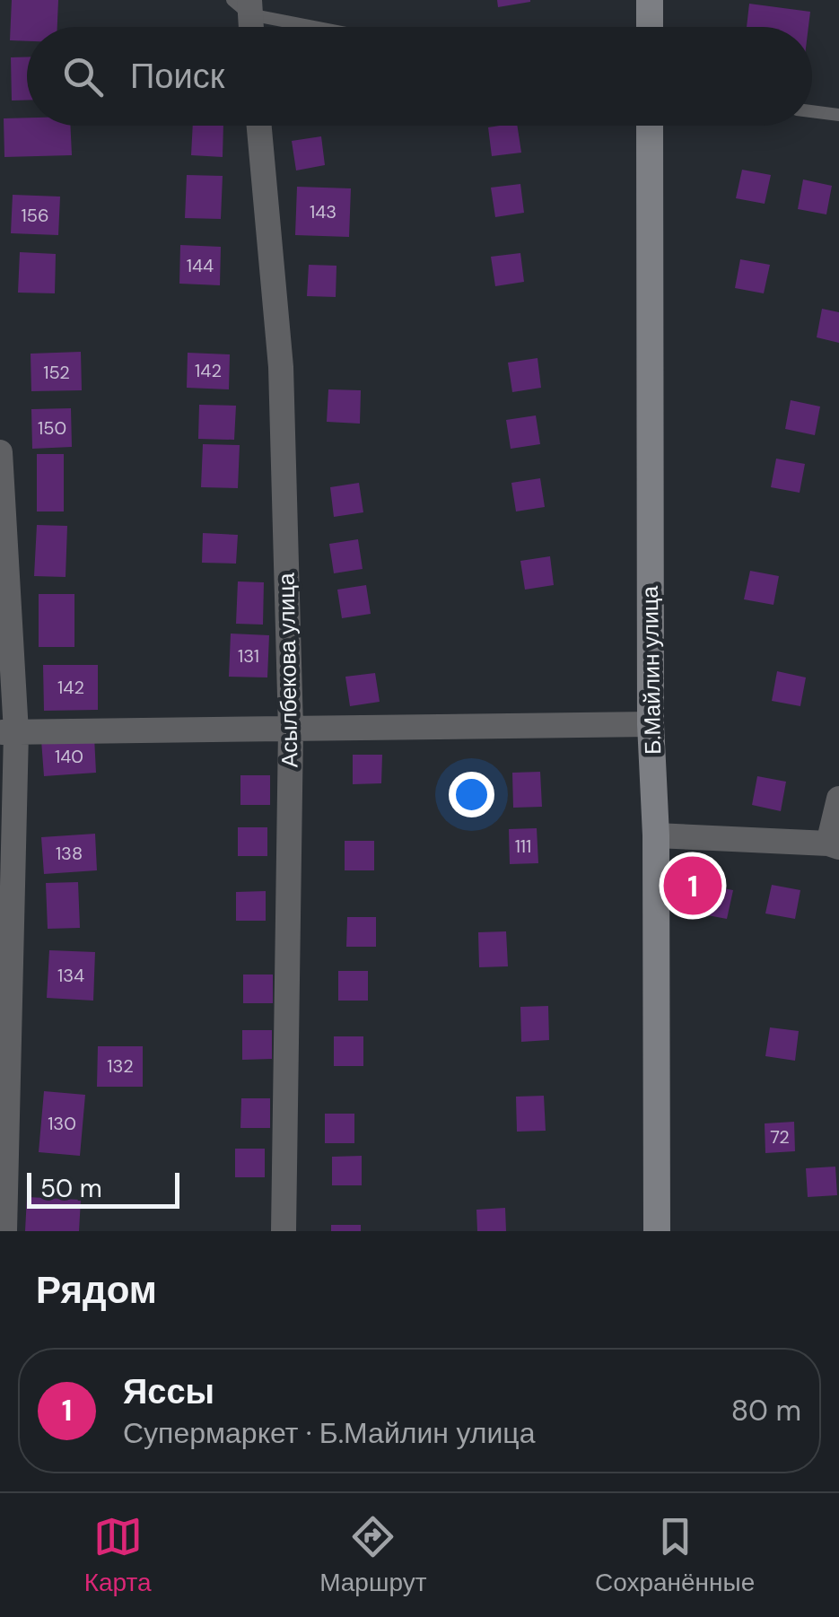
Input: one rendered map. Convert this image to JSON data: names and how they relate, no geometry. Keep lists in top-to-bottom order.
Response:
{
  "streets": {
    "street": ["Асылбекова улица", "Б.Майлин улица"]
  },
  "house_numbers": [
    "143",
    "156",
    "144",
    "142",
    "152",
    "150",
    "131",
    "142",
    "140",
    "111",
    "138",
    "134",
    "132",
    "130",
    "72"
  ],
  "scale_bar": "50 m",
  "page": {
    "search": "Поиск",
    "pins": "1",
    "scale": "50 m",
    "heading": "Рядом",
    "list": [
      {
        "mark": "1",
        "name": "Яссы",
        "note": "Супермаркет · Б.Майлин улица",
        "value": "80 m"
      }
    ],
    "nav": ["Карта", "Маршрут", "Сохранённые"]
  }
}
